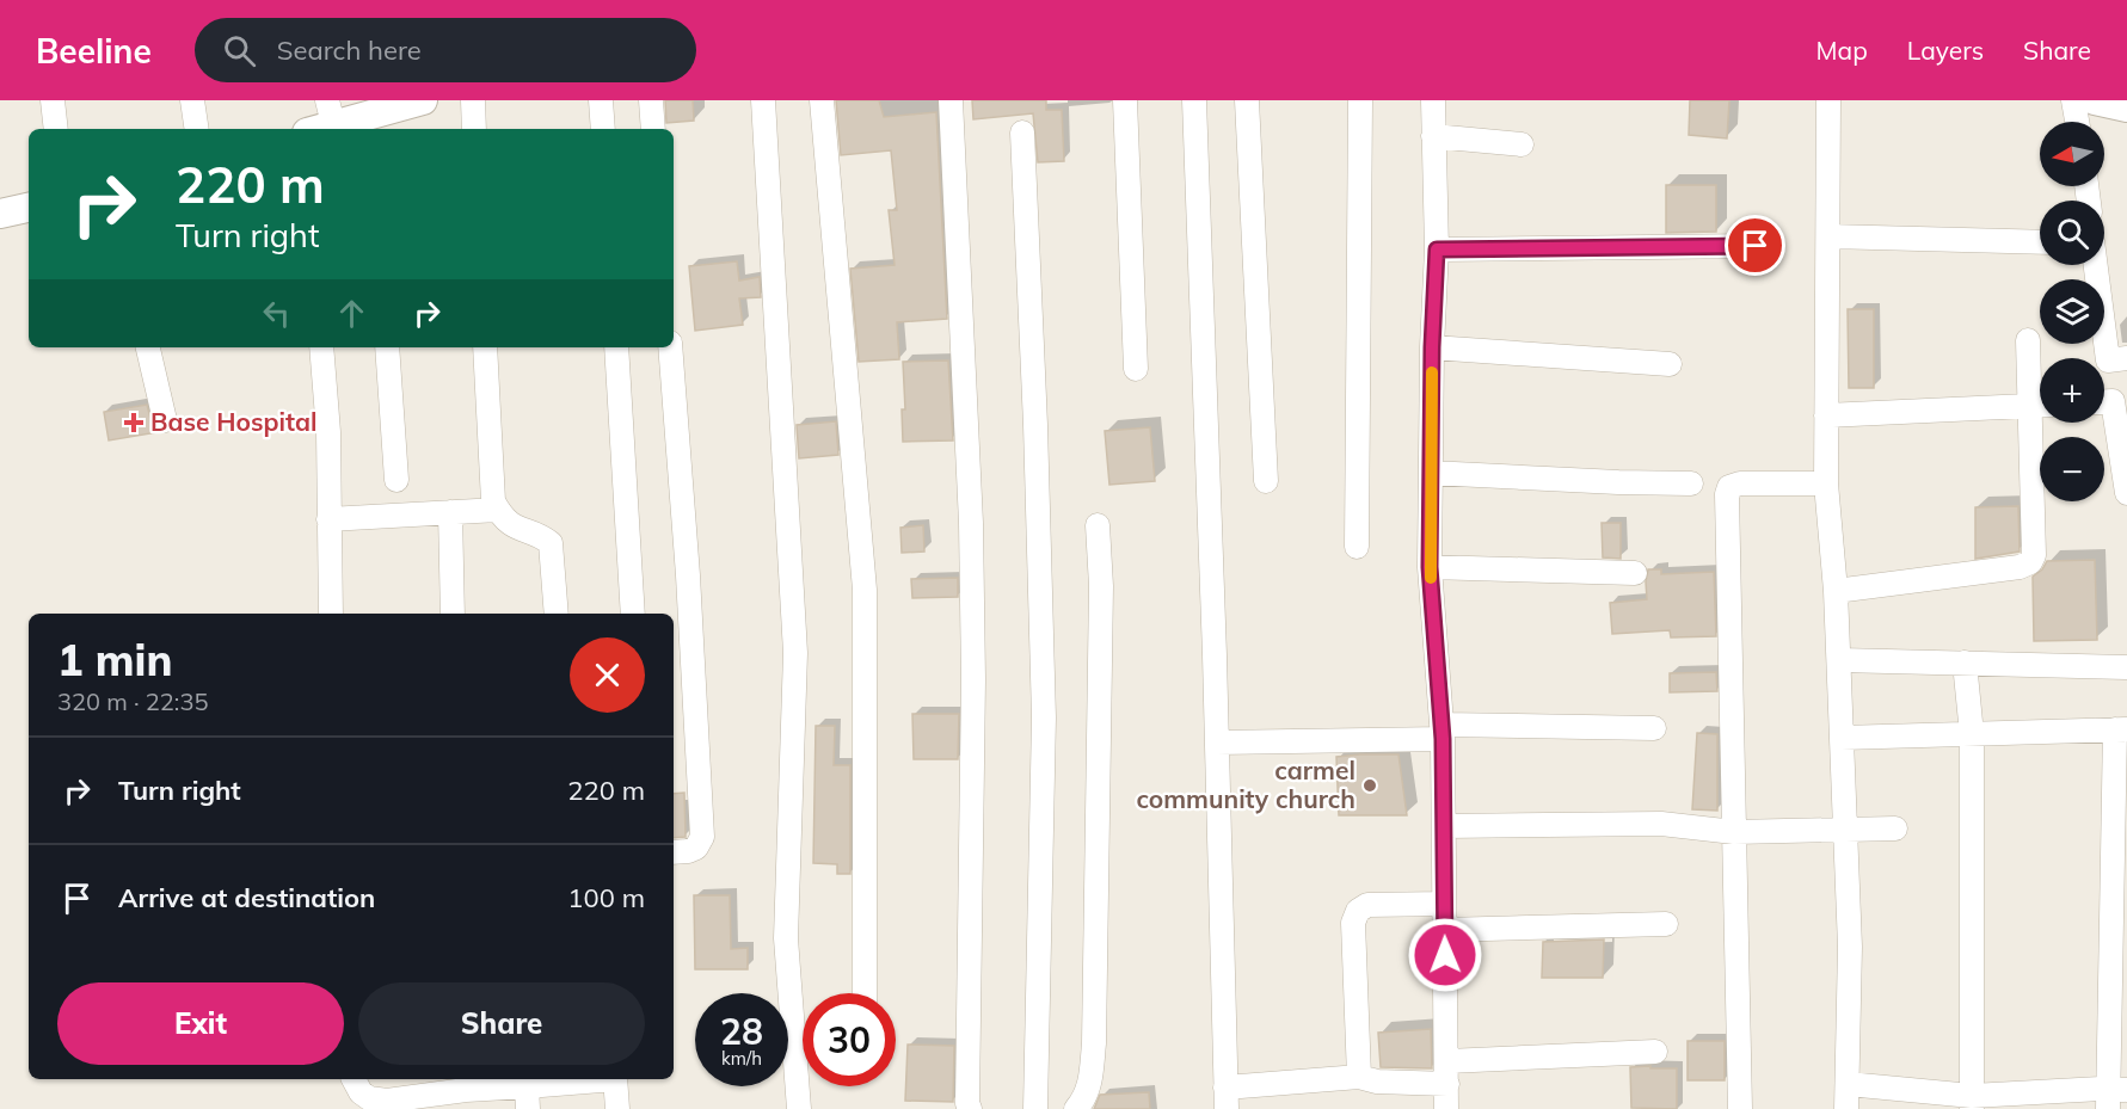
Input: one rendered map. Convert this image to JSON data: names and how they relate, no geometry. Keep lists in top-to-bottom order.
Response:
{
  "places": {
    "health": ["Base Hospital"],
    "other": ["carmel community church"]
  },
  "north": "left",
  "page": {
    "header": "Beeline",
    "search": "Search here",
    "nav": ["Map", "Layers", "Share"],
    "map_buttons": ["+", "−"],
    "turn": ["220 m", "Turn right"],
    "heading": ["1 min", "320 m · 22:35"],
    "list": [
      {
        "name": "Turn right",
        "value": "220 m"
      },
      {
        "name": "Arrive at destination",
        "value": "100 m"
      }
    ],
    "buttons": ["Exit", "Share"],
    "speed": "28 km/h",
    "limit": "30"
  }
}
